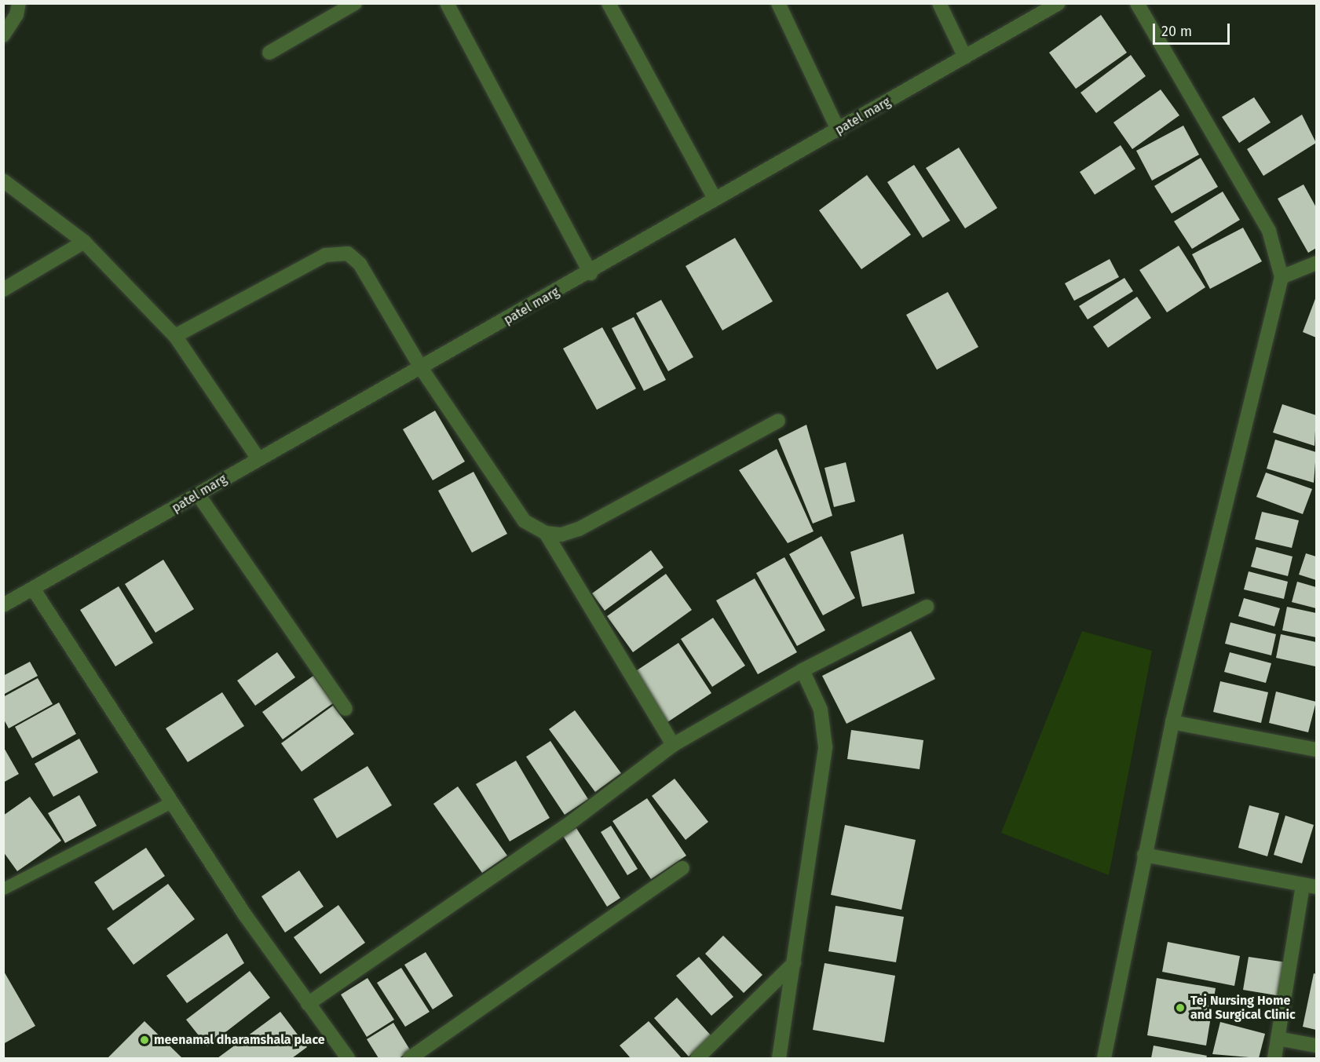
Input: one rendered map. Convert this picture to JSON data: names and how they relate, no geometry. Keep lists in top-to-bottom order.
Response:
{
  "streets": {
    "street": ["patel marg"]
  },
  "places": ["Tej Nursing Home and Surgical Clinic", "meenamal dharamshala place"],
  "scale_bar": "20 m"
}
